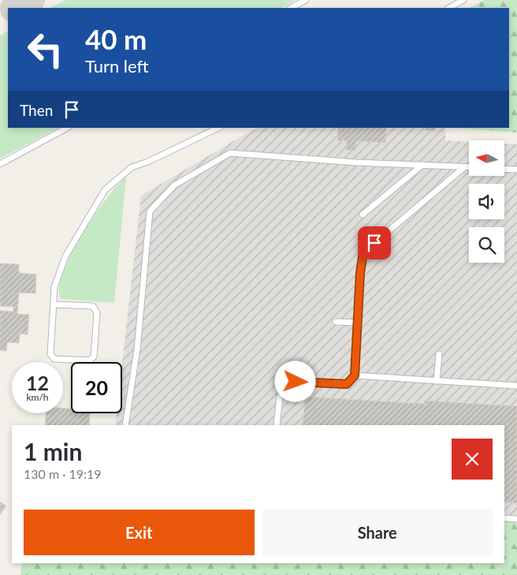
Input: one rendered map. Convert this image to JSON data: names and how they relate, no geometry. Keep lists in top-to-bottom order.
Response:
{
  "north": "left",
  "page": {
    "turn": ["40 m", "Turn left"],
    "then": "Then",
    "speed": "12 km/h",
    "limit": "20",
    "heading": ["1 min", "130 m · 19:19"],
    "buttons": ["Exit", "Share"]
  }
}
